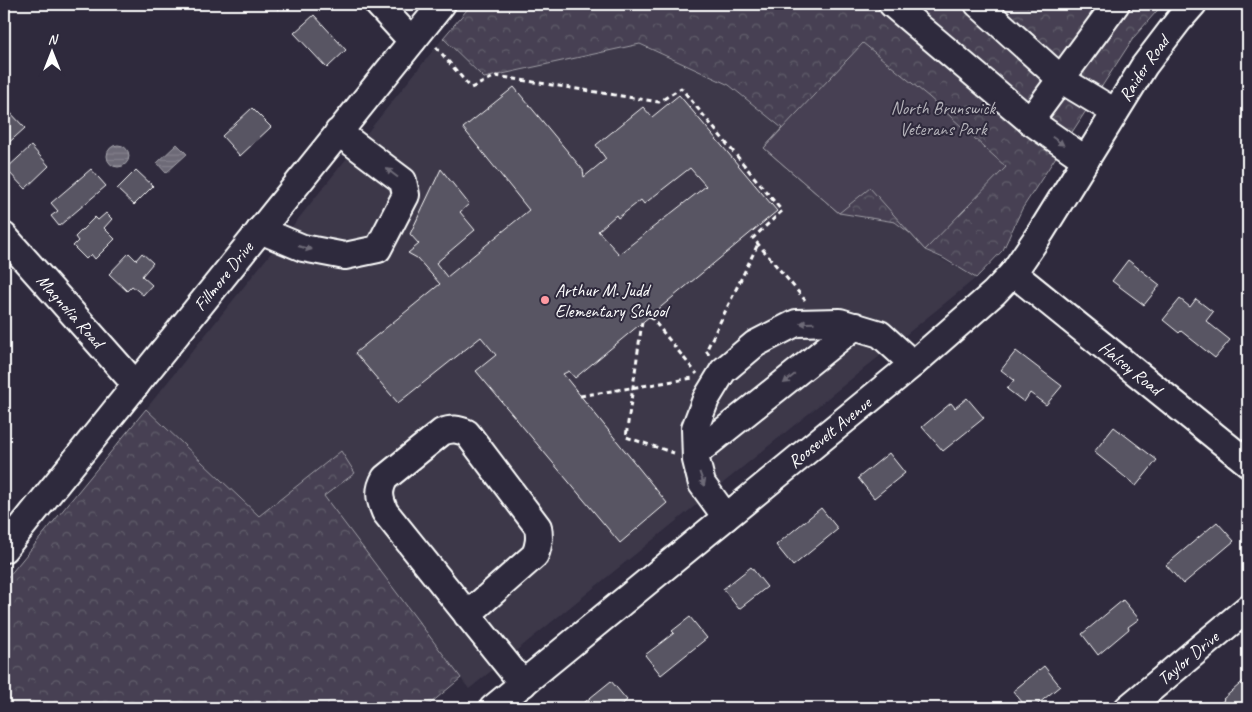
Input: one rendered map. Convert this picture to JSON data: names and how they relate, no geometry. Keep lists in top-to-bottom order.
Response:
{
  "streets": {
    "street": [
      "Raider Road",
      "Fillmore Drive",
      "Magnolia Road",
      "Halsey Road",
      "Roosevelt Avenue",
      "Taylor Drive"
    ]
  },
  "crossings": [
    ["Raider Road", "Roosevelt Avenue"],
    ["Fillmore Drive", "Magnolia Road"],
    ["Halsey Road", "Roosevelt Avenue"]
  ],
  "parks": ["North Brunswick Veterans Park"],
  "places": ["Arthur M. Judd Elementary School"],
  "north": "top"
}
